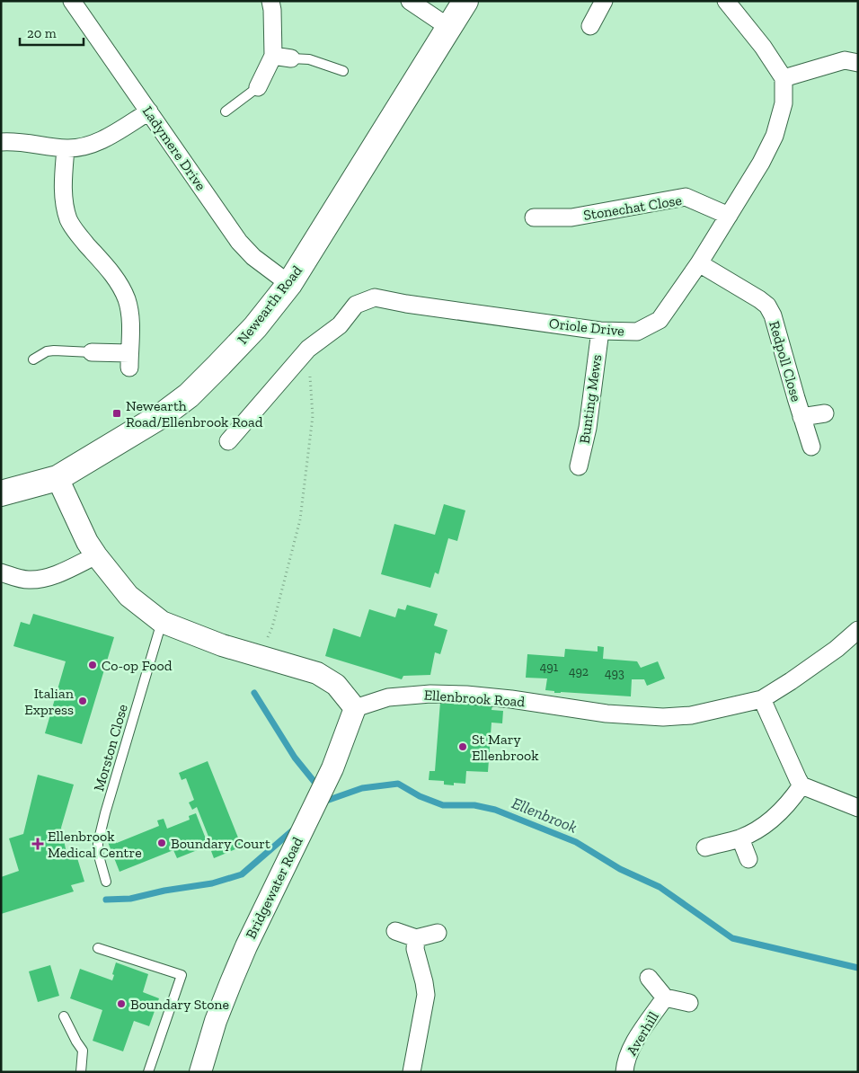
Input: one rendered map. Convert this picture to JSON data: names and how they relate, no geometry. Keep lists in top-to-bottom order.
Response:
{
  "streets": {
    "main road": ["Newearth Road"],
    "street": [
      "Ladymere Drive",
      "Stonechat Close",
      "Oriole Drive",
      "Redpoll Close",
      "Bunting Mews",
      "Ellenbrook Road",
      "Bridgewater Road",
      "Averhill"
    ],
    "lane": ["Morston Close"]
  },
  "crossings": [
    ["Ladymere Drive", "Newearth Road"],
    ["Stonechat Close", "Oriole Drive"],
    ["Oriole Drive", "Redpoll Close"],
    ["Oriole Drive", "Bunting Mews"],
    ["Ellenbrook Road", "Bridgewater Road"]
  ],
  "water": ["Ellenbrook"],
  "places": {
    "transit": ["Newearth Road/Ellenbrook Road"],
    "other": [
      "Co-op Food",
      "Italian Express",
      "St Mary Ellenbrook",
      "Boundary Court",
      "Boundary Stone"
    ],
    "health": ["Ellenbrook Medical Centre"]
  },
  "house_numbers": ["491", "492", "493"],
  "scale_bar": "20 m"
}
